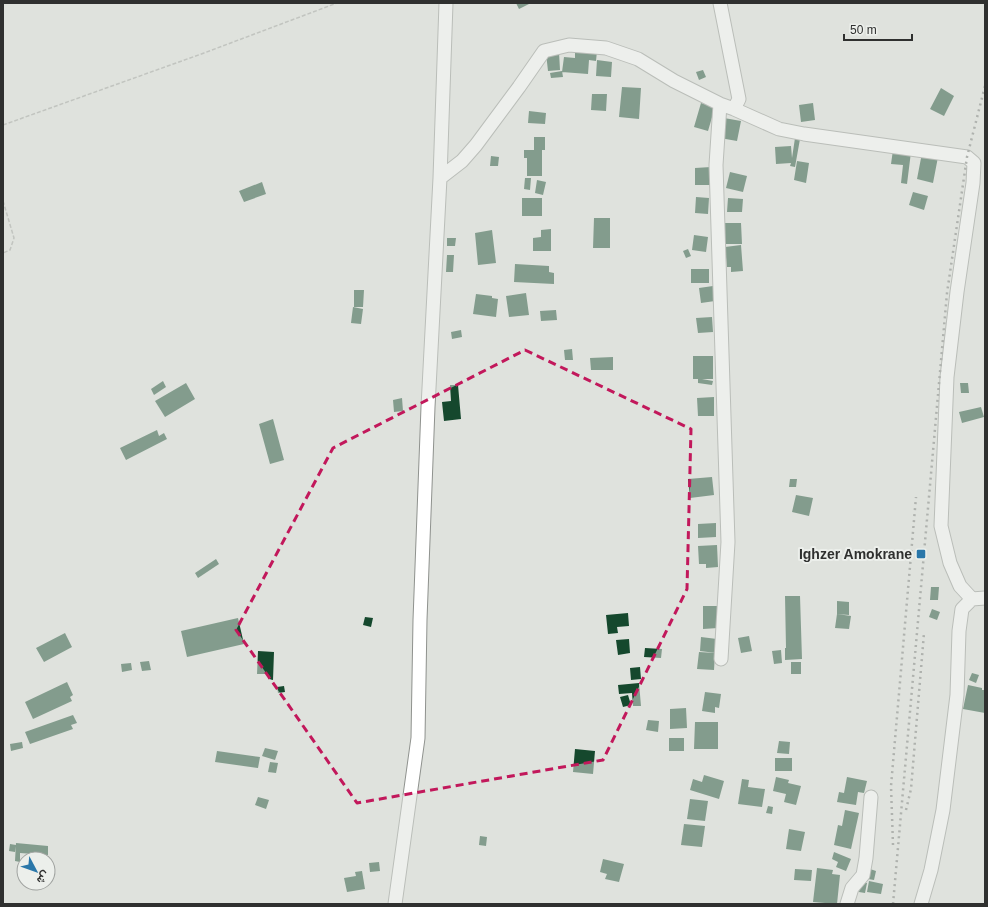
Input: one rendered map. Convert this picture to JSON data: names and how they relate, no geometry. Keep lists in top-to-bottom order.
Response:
{
  "places": {
    "transit": ["Ighzer Amokrane"]
  },
  "scale_bar": "50 m",
  "north": "bottom right"
}
